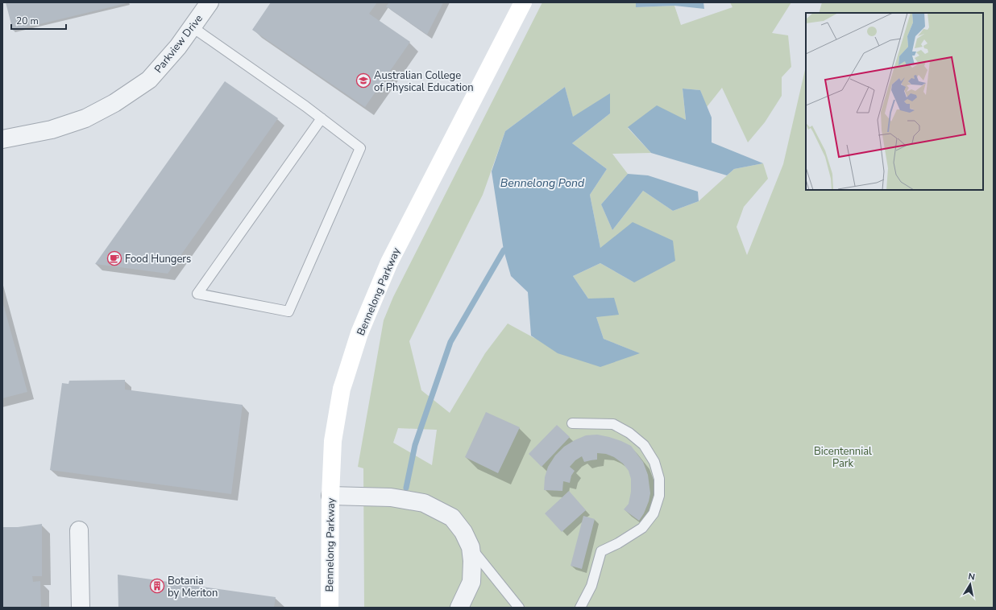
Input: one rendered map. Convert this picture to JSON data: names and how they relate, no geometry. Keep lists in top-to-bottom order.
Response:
{
  "streets": {
    "street": ["Parkview Drive", "Bennelong Parkway"]
  },
  "water": ["Bennelong Pond"],
  "parks": ["Bicentennial Park"],
  "places": {
    "school or university": ["Australian College of Physical Education"],
    "cafe": ["Food Hungers"],
    "building": ["Botania by Meriton"]
  },
  "scale_bar": "20 m",
  "north": "top"
}
